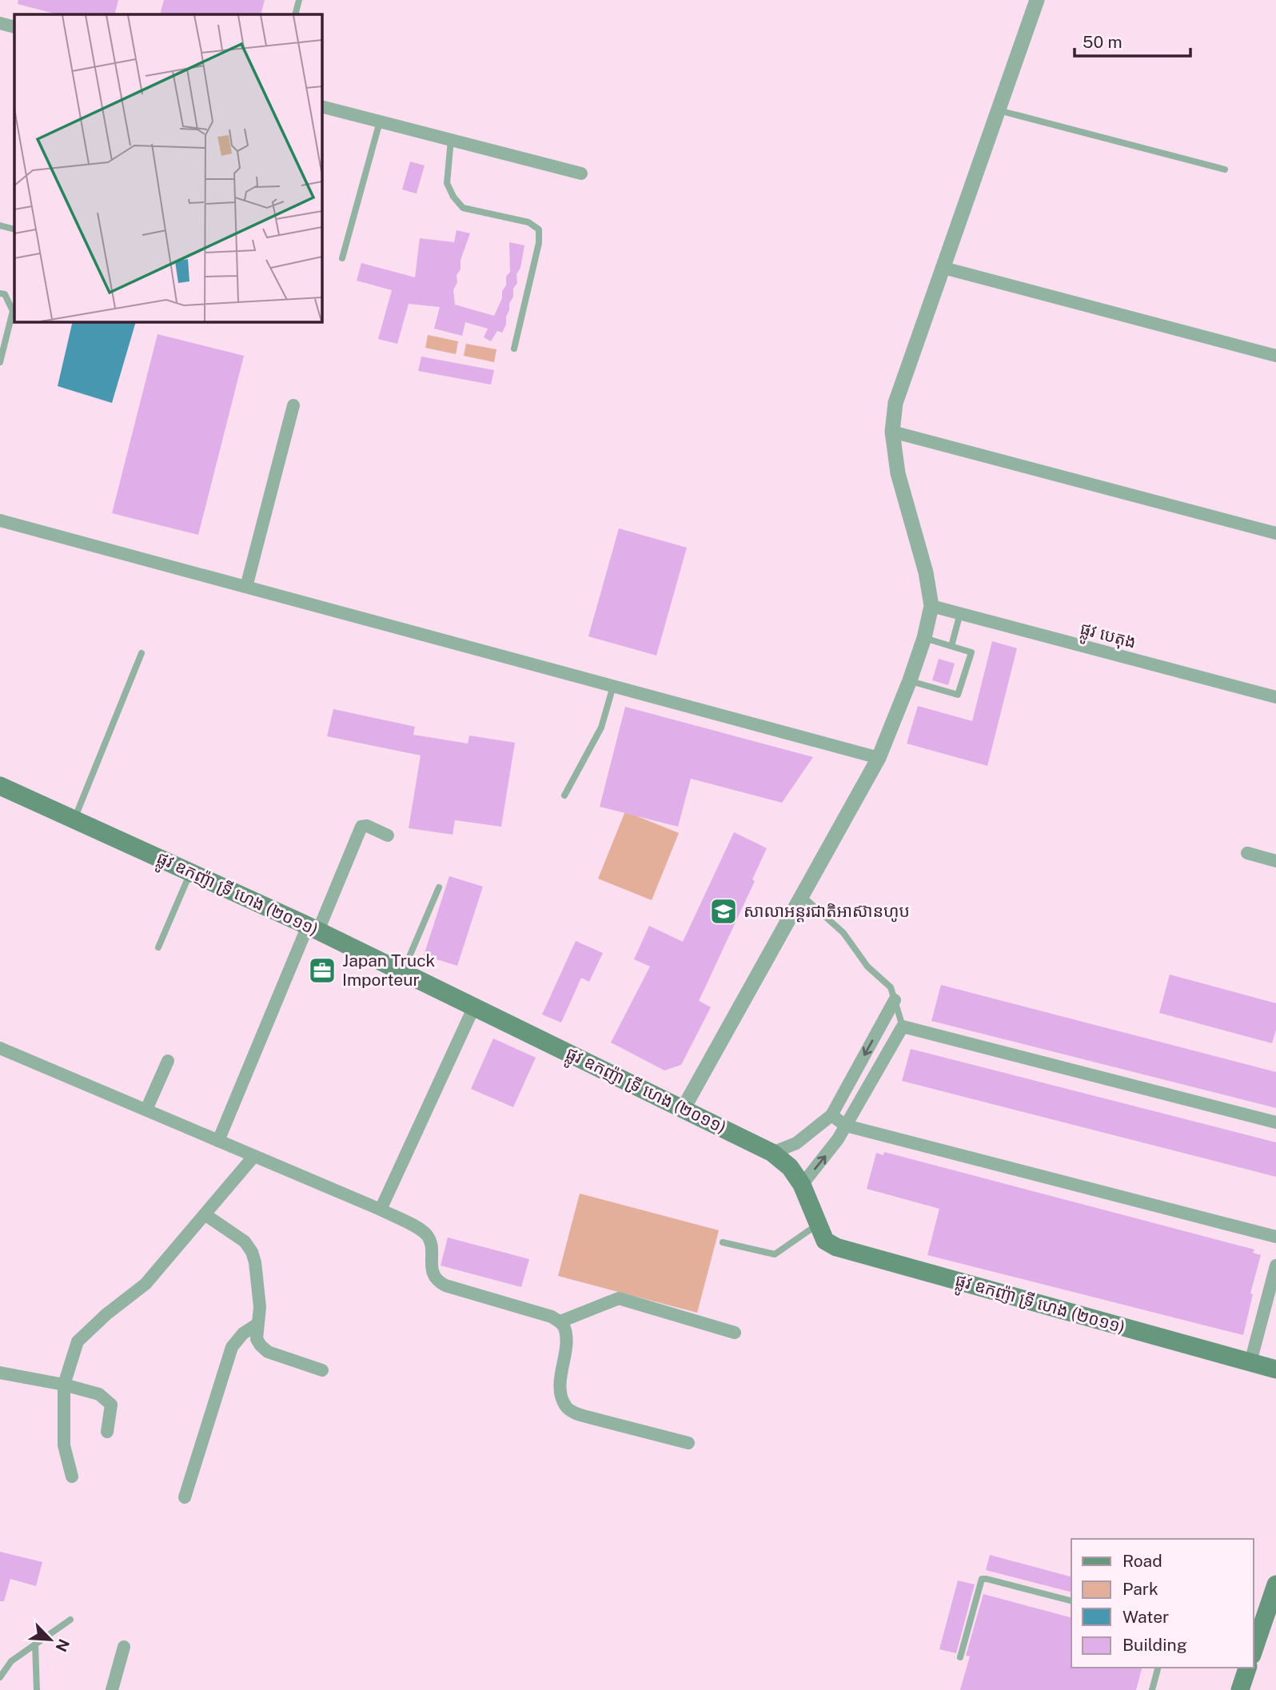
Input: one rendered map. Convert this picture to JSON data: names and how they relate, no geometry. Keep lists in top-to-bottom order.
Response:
{
  "streets": {
    "main road": ["ផ្លូវ ឧកញ៉ា ទ្រី ហេង (២០១១)"],
    "street": ["ផ្លូវ បេតុង"]
  },
  "places": {
    "school or university": ["សាលាអន្ដរជាតិអាស៊ានហូប"],
    "office": ["Japan Truck Importeur"]
  },
  "legend": [
    "Road",
    "Park",
    "Water",
    "Building"
  ],
  "scale_bar": "50 m",
  "north": "bottom right"
}
